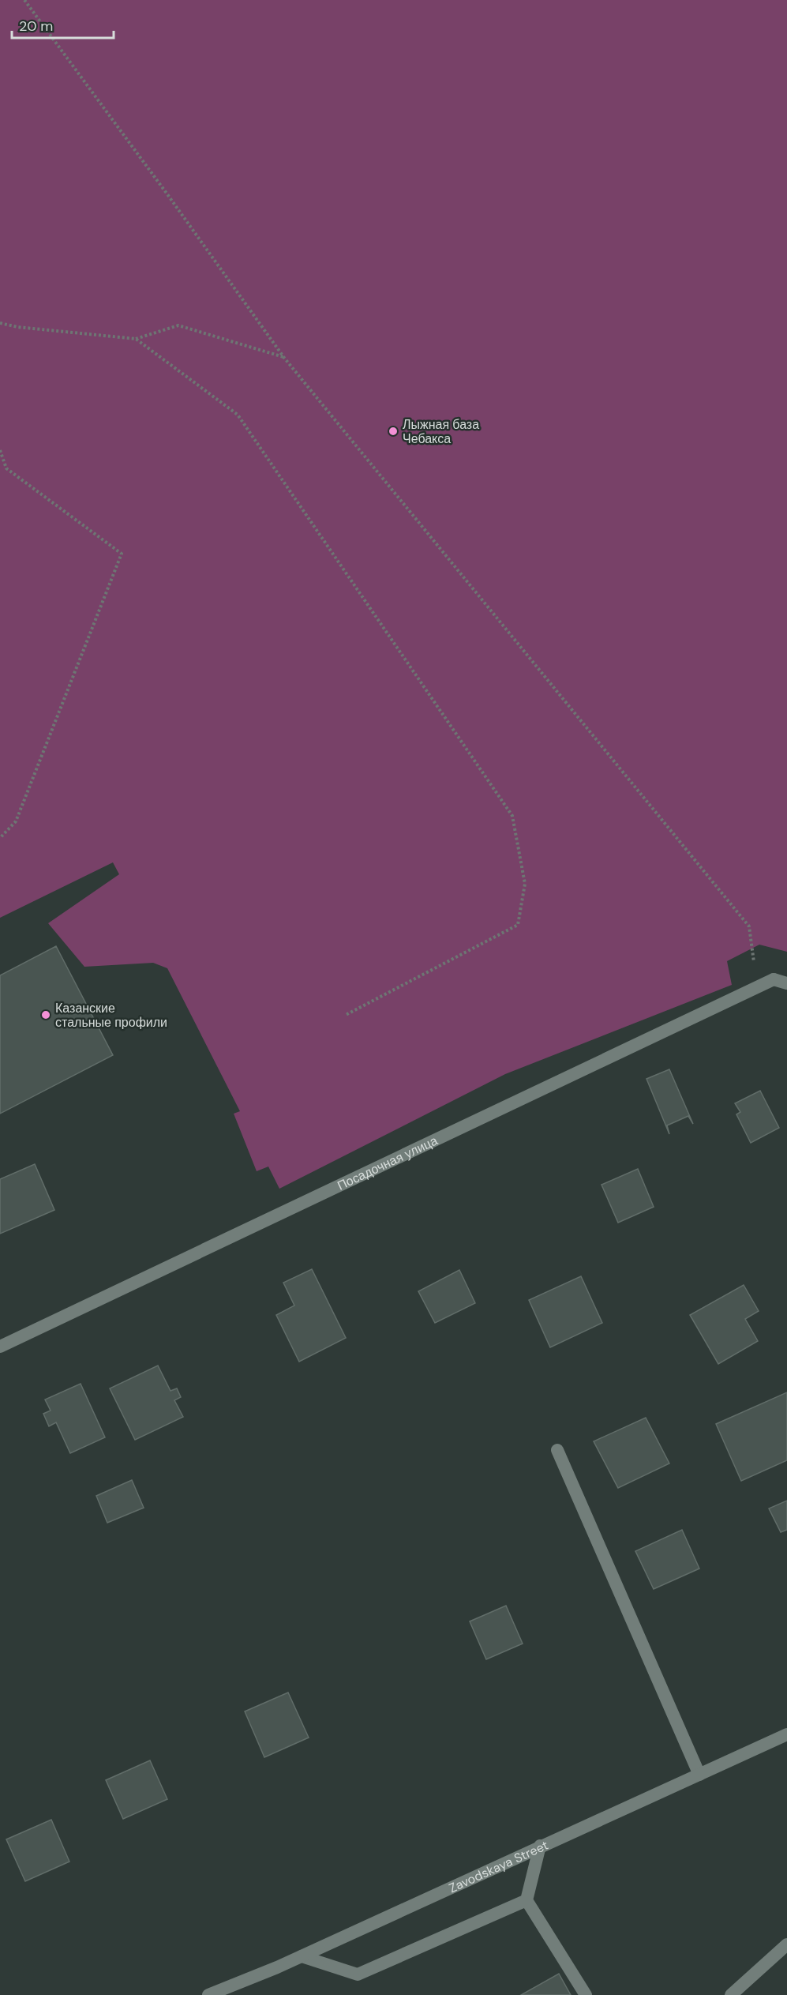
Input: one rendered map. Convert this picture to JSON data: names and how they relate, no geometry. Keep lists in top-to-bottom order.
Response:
{
  "streets": {
    "street": ["Посадочная улица", "Zavodskaya Street"]
  },
  "places": ["Лыжная база Чебакса", "Казанские стальные профили"],
  "scale_bar": "20 m"
}
